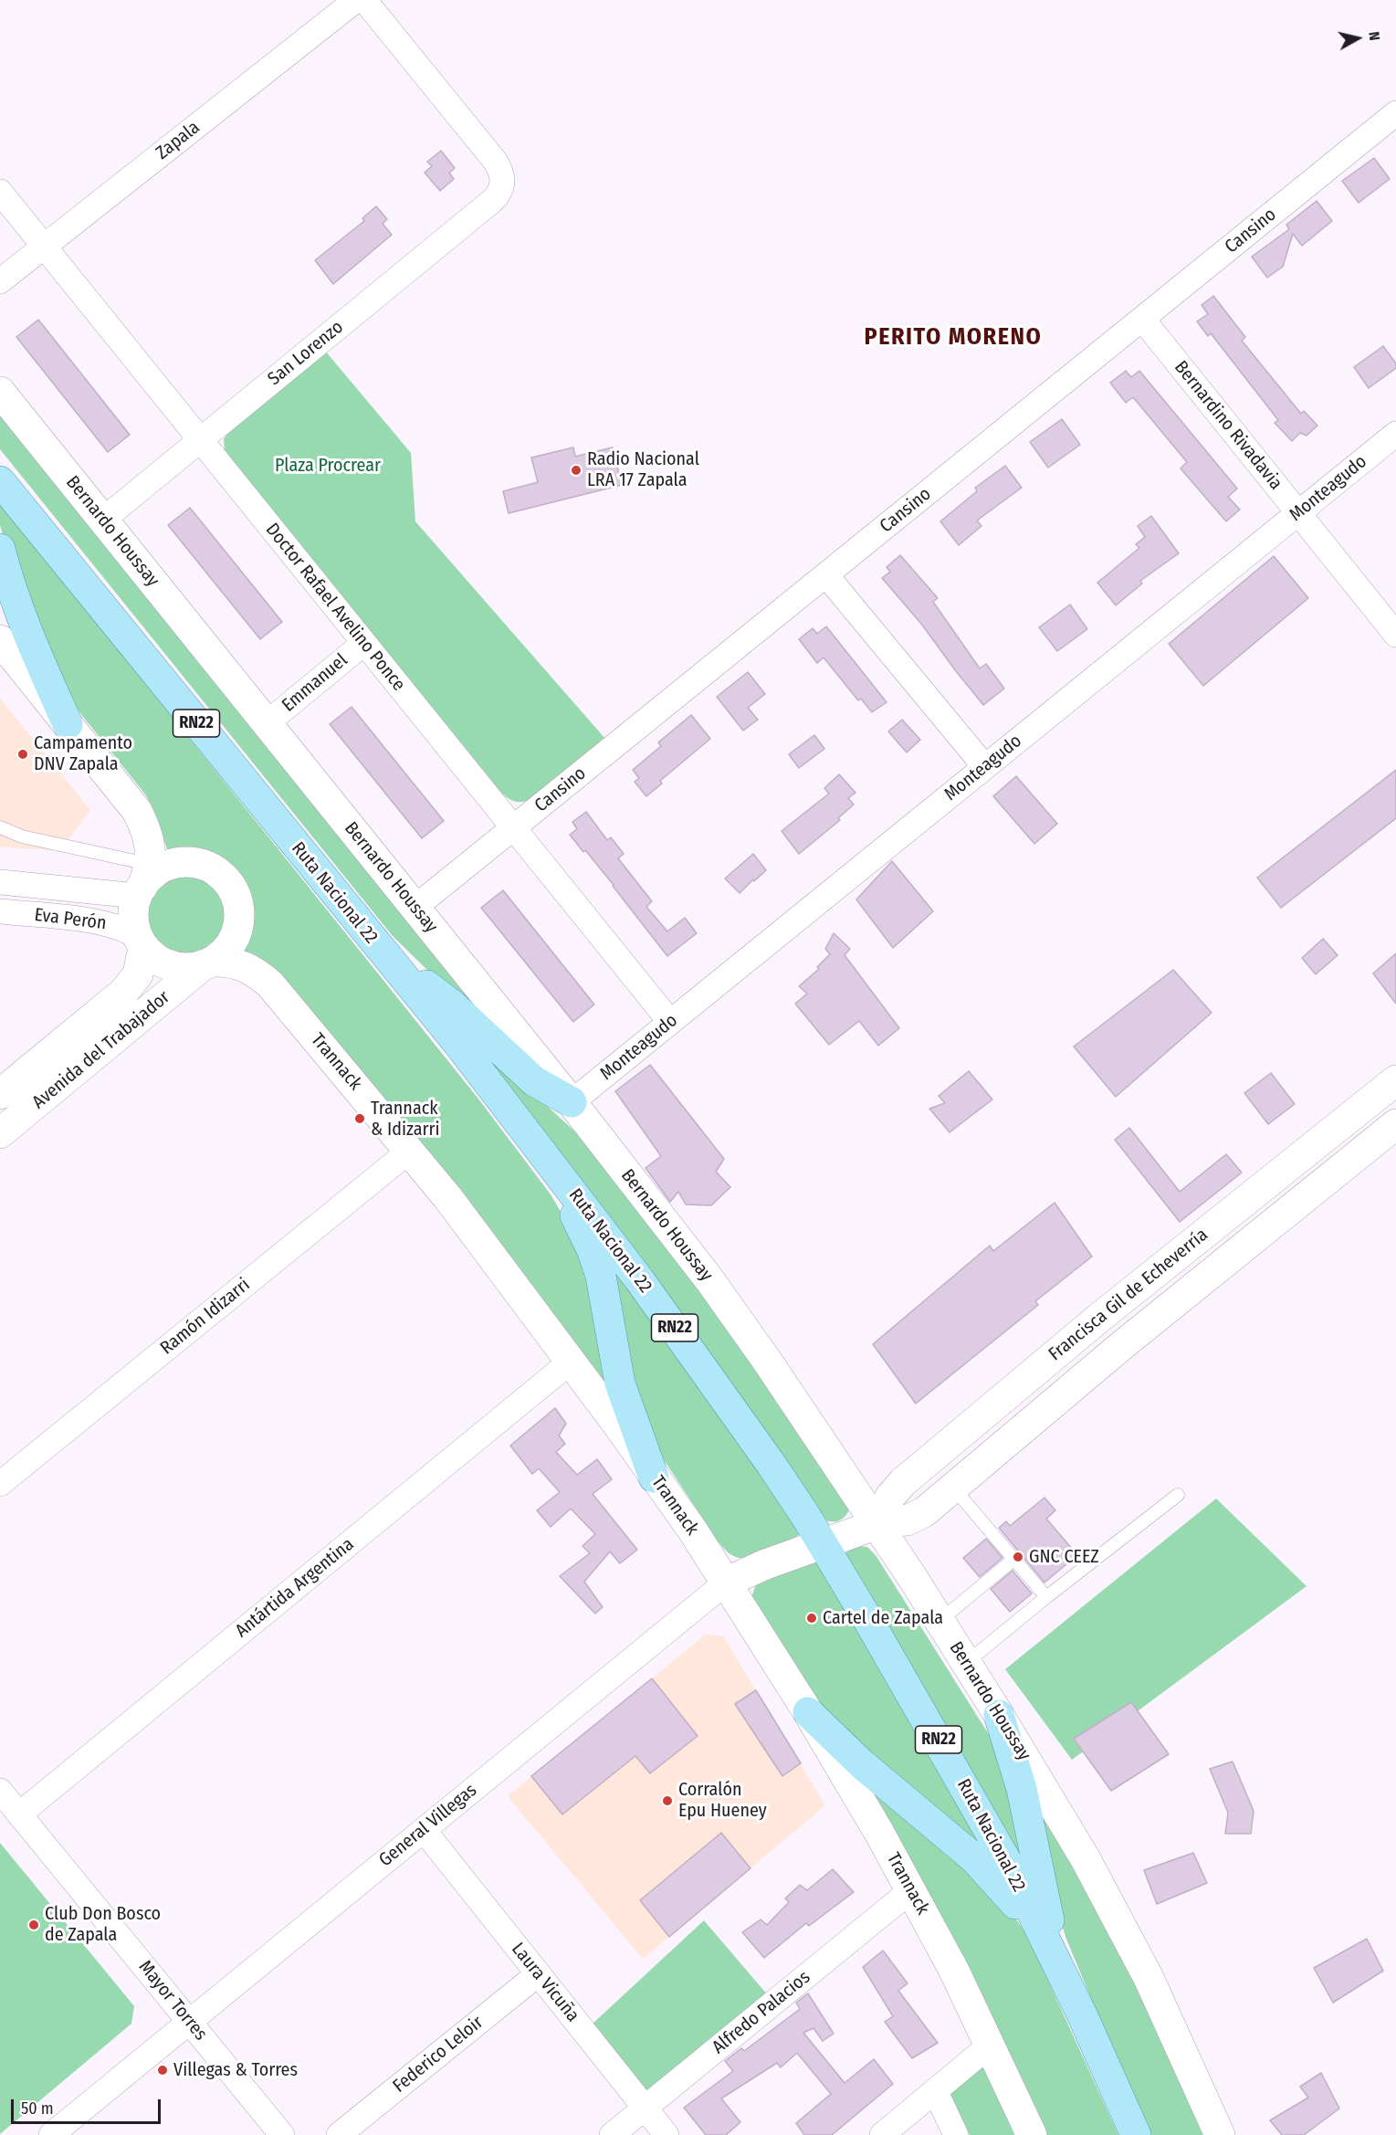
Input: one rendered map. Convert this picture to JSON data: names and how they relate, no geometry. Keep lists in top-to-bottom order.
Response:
{
  "streets": {
    "main road": ["RN22", "Ruta Nacional 22"],
    "street": [
      "Zapala",
      "Cansino",
      "San Lorenzo",
      "Bernardino Rivadavia",
      "Monteagudo",
      "Bernardo Houssay",
      "Doctor Rafael Avelino Ponce",
      "Emmanuel",
      "Eva Perón",
      "Avenida del Trabajador",
      "Trannack",
      "Francisca Gil de Echeverría",
      "Ramón Idizarri",
      "Antártida Argentina",
      "General Villegas",
      "Laura Vicuña",
      "Mayor Torres",
      "Alfredo Palacios",
      "Federico Leloir"
    ]
  },
  "crossings": [
    ["Zapala", "Doctor Rafael Avelino Ponce"],
    ["Cansino", "Bernardino Rivadavia"],
    ["Cansino", "Bernardo Houssay"],
    ["Cansino", "Doctor Rafael Avelino Ponce"],
    ["San Lorenzo", "Bernardo Houssay"],
    ["San Lorenzo", "Doctor Rafael Avelino Ponce"],
    ["Bernardino Rivadavia", "Monteagudo"],
    ["Monteagudo", "Bernardo Houssay"],
    ["Monteagudo", "Doctor Rafael Avelino Ponce"],
    ["Bernardo Houssay", "Emmanuel"],
    ["Bernardo Houssay", "Francisca Gil de Echeverría"],
    ["Doctor Rafael Avelino Ponce", "Emmanuel"],
    ["Ruta Nacional 22", "Francisca Gil de Echeverría"],
    ["Ruta Nacional 22", "General Villegas"],
    ["Eva Perón", "Avenida del Trabajador"],
    ["Eva Perón", "Trannack"],
    ["Avenida del Trabajador", "Trannack"],
    ["Trannack", "Ramón Idizarri"],
    ["Trannack", "Antártida Argentina"],
    ["Trannack", "General Villegas"],
    ["Trannack", "Alfredo Palacios"],
    ["Francisca Gil de Echeverría", "General Villegas"],
    ["Antártida Argentina", "Mayor Torres"],
    ["General Villegas", "Laura Vicuña"],
    ["General Villegas", "Mayor Torres"],
    ["Laura Vicuña", "Alfredo Palacios"],
    ["Laura Vicuña", "Federico Leloir"]
  ],
  "districts": ["PERITO MORENO"],
  "parks": ["Plaza Procrear"],
  "places": [
    "Radio Nacional LRA 17 Zapala",
    "Campamento DNV Zapala",
    "Trannack & Idizarri",
    "GNC CEEZ",
    "Cartel de Zapala",
    "Corralón Epu Hueney",
    "Club Don Bosco de Zapala",
    "Villegas & Torres"
  ],
  "scale_bar": "50 m",
  "north": "right"
}
